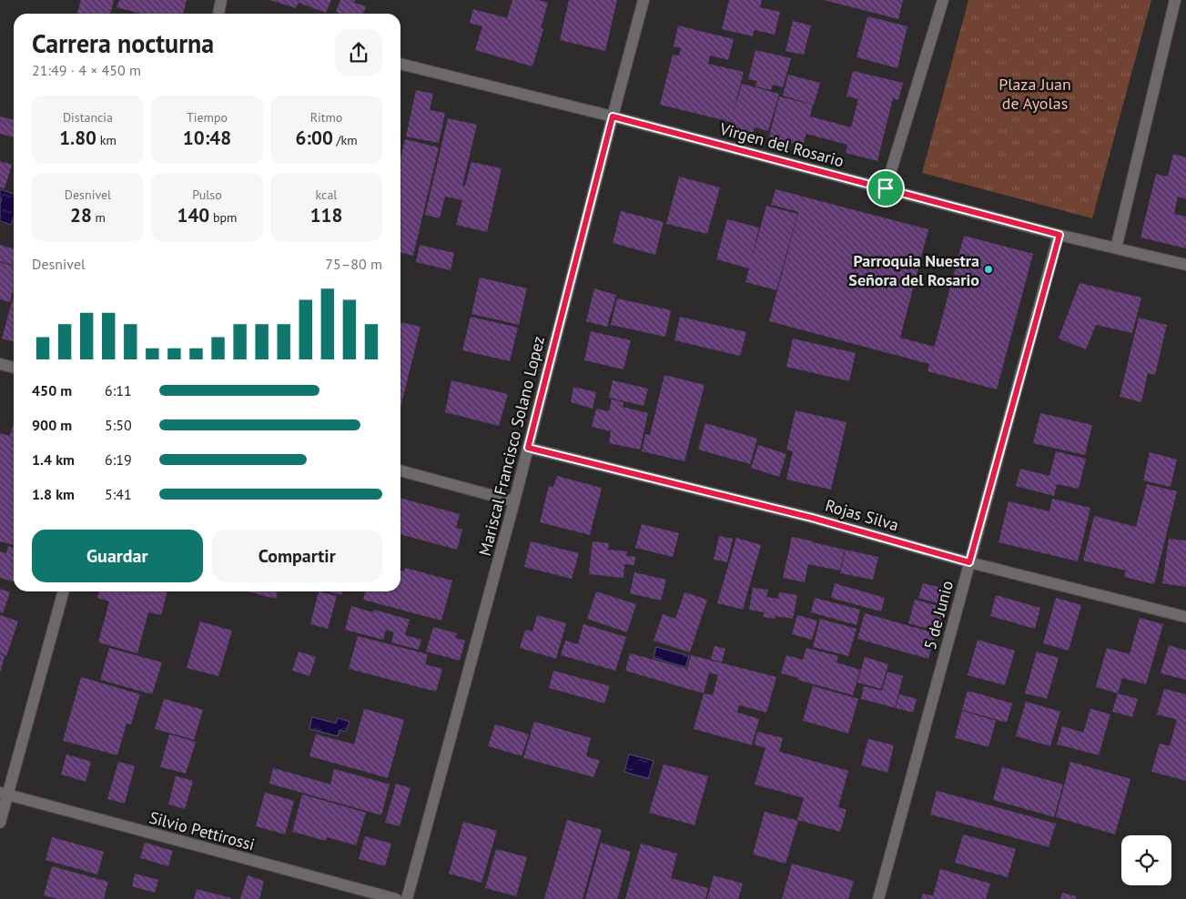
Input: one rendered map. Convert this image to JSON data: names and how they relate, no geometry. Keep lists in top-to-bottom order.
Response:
{
  "streets": {
    "street": [
      "Virgen del Rosario",
      "Mariscal Francisco Solano Lopez",
      "Rojas Silva",
      "5 de Junio",
      "Silvio Pettirossi"
    ]
  },
  "crossings": [
    ["Virgen del Rosario", "Mariscal Francisco Solano Lopez"],
    ["Virgen del Rosario", "5 de Junio"],
    ["Mariscal Francisco Solano Lopez", "Rojas Silva"],
    ["Rojas Silva", "5 de Junio"]
  ],
  "parks": ["Plaza Juan de Ayolas"],
  "places": ["Parroquia Nuestra Señora del Rosario"],
  "page": {
    "heading": ["Carrera nocturna", "21:49 · 4 × 450 m"],
    "stats": [
      ["Distancia", "1.80 km"],
      ["Tiempo", "10:48"],
      ["Ritmo", "6:00 /km"],
      ["Desnivel", "28 m"],
      ["Pulso", "140 bpm"],
      ["kcal", "118"]
    ],
    "chart": ["Desnivel", "75–80 m"],
    "list": [
      {
        "name": "450 m",
        "note": "6:11"
      },
      {
        "name": "900 m",
        "note": "5:50"
      },
      {
        "name": "1.4 km",
        "note": "6:19"
      },
      {
        "name": "1.8 km",
        "note": "5:41"
      }
    ],
    "buttons": ["Guardar", "Compartir"]
  }
}
